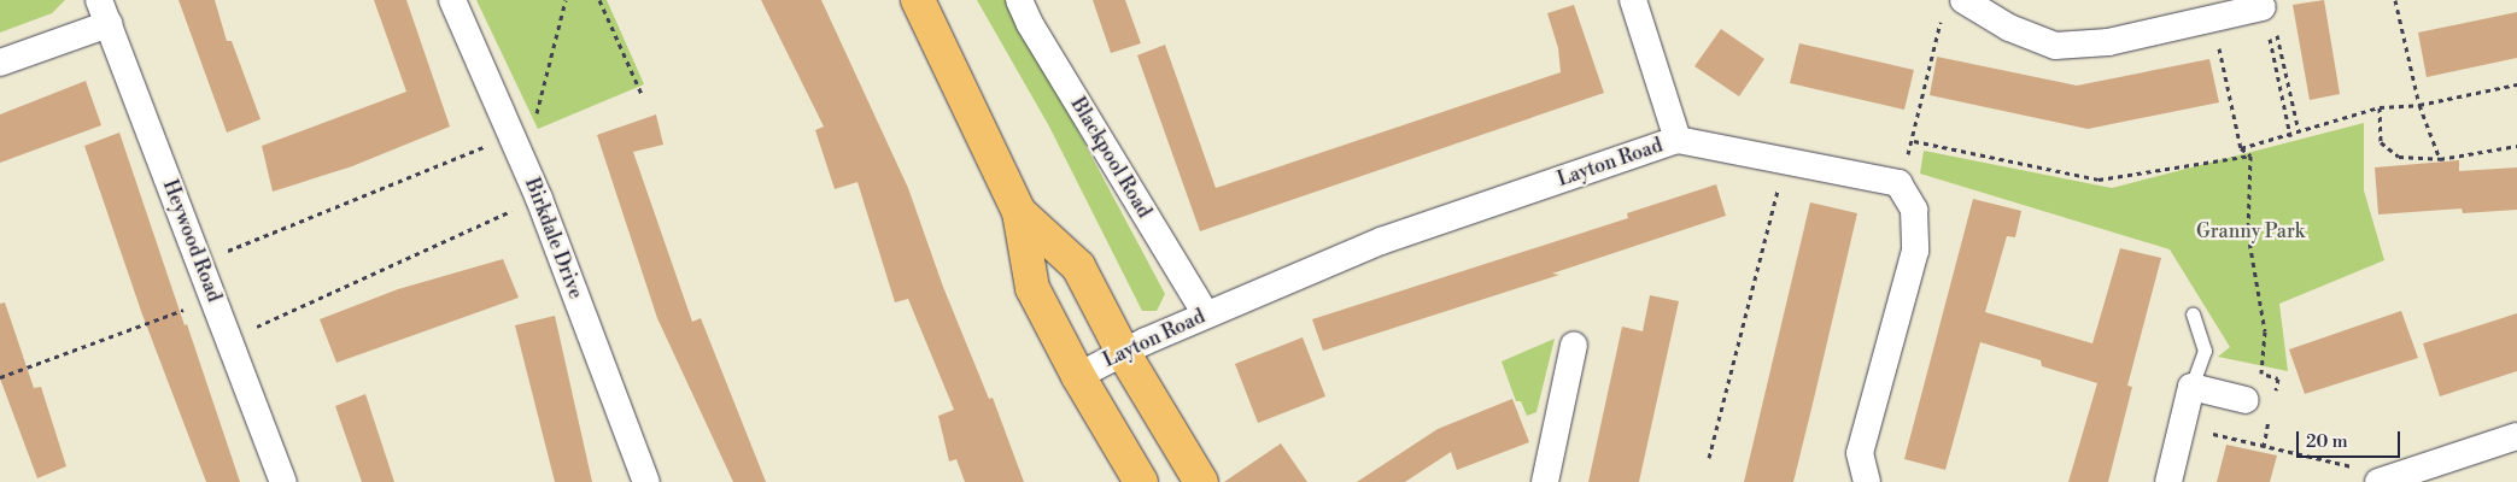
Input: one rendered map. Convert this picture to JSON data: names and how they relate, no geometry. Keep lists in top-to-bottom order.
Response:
{
  "streets": {
    "street": [
      "Blackpool Road",
      "Layton Road",
      "Birkdale Drive",
      "Heywood Road"
    ]
  },
  "crossings": [
    ["Blackpool Road", "Layton Road"]
  ],
  "parks": ["Granny Park"],
  "scale_bar": "20 m"
}
